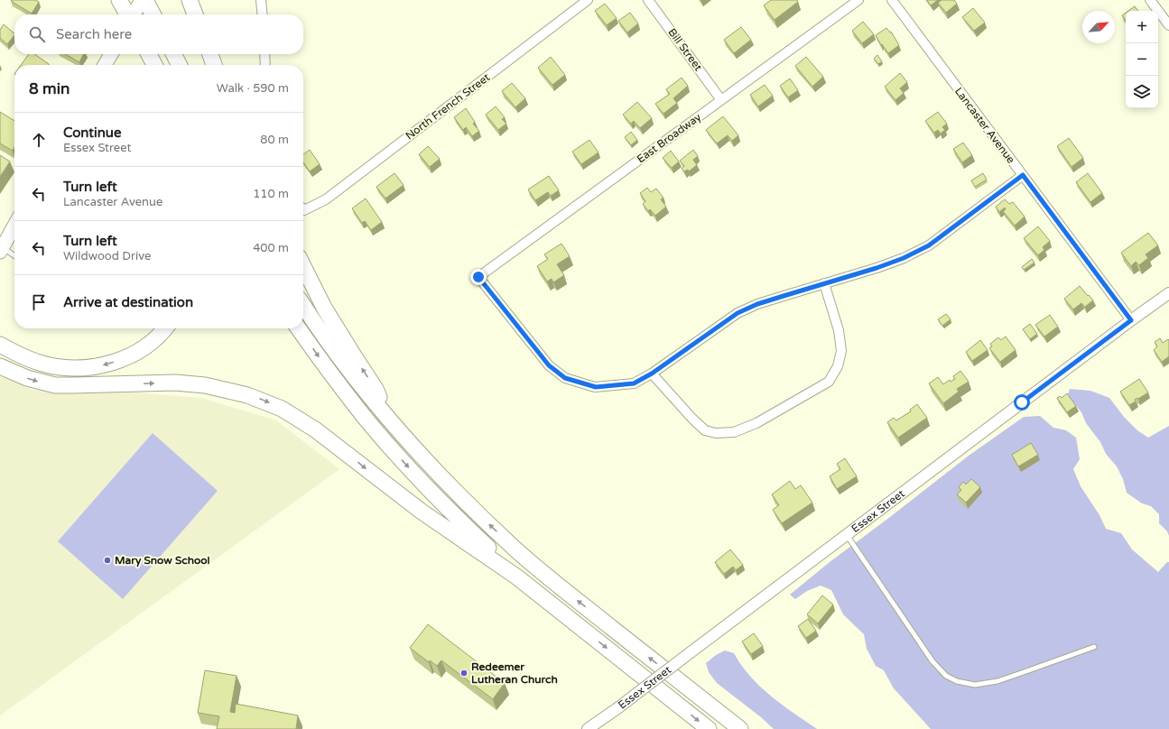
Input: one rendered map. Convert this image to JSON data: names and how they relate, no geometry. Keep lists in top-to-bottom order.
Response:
{
  "streets": {
    "street": [
      "Bill Street",
      "North French Street",
      "Lancaster Avenue",
      "East Broadway",
      "Essex Street"
    ]
  },
  "crossings": [
    ["Bill Street", "East Broadway"],
    ["Lancaster Avenue", "Essex Street"]
  ],
  "places": ["Mary Snow School", "Redeemer Lutheran Church"],
  "north": "top right",
  "page": {
    "map_buttons": ["+", "−"],
    "search": "Search here",
    "heading": ["8 min", "Walk · 590 m"],
    "list": [
      ["Continue", "Essex Street", "80 m"],
      ["Turn left", "Lancaster Avenue", "110 m"],
      ["Turn left", "Wildwood Drive", "400 m"],
      "Arrive at destination"
    ]
  }
}
